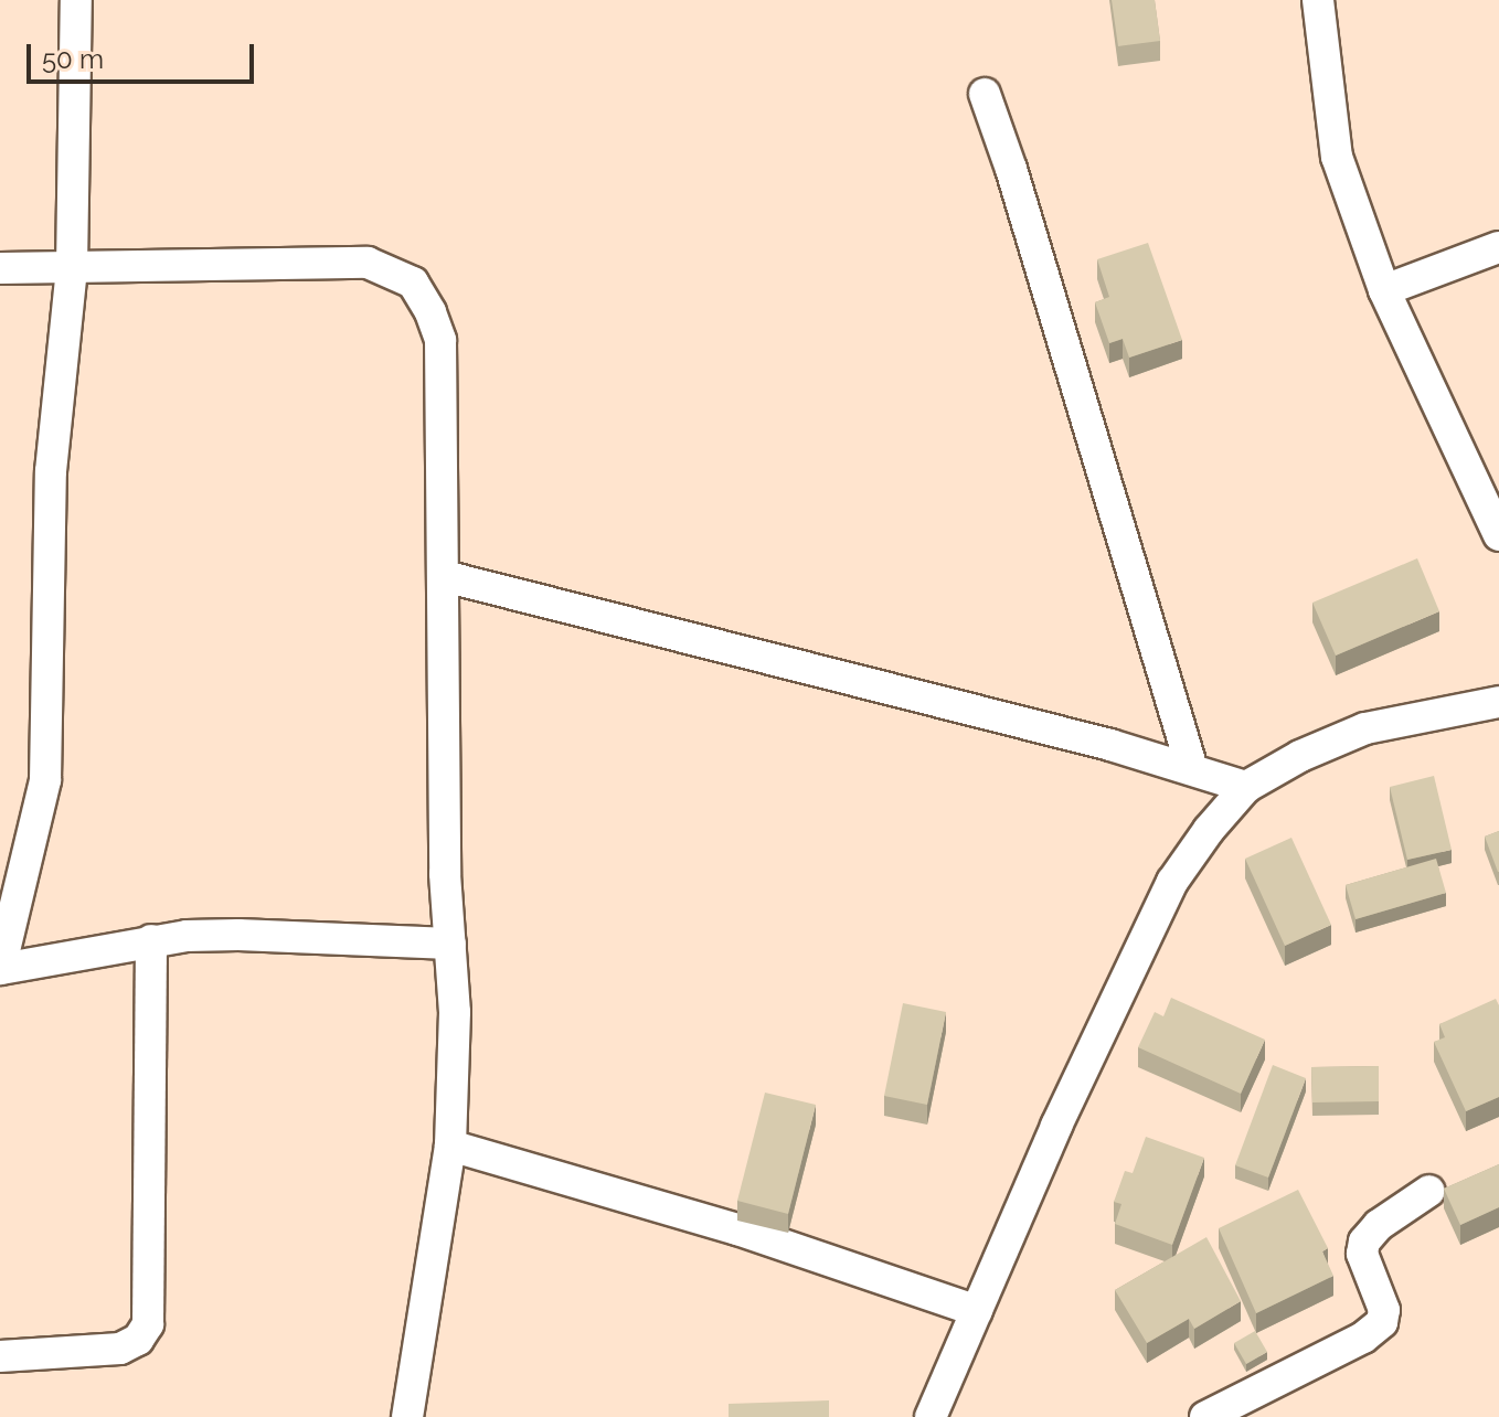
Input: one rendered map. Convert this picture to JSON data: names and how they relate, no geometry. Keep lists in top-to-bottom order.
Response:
{
  "scale_bar": "50 m"
}
